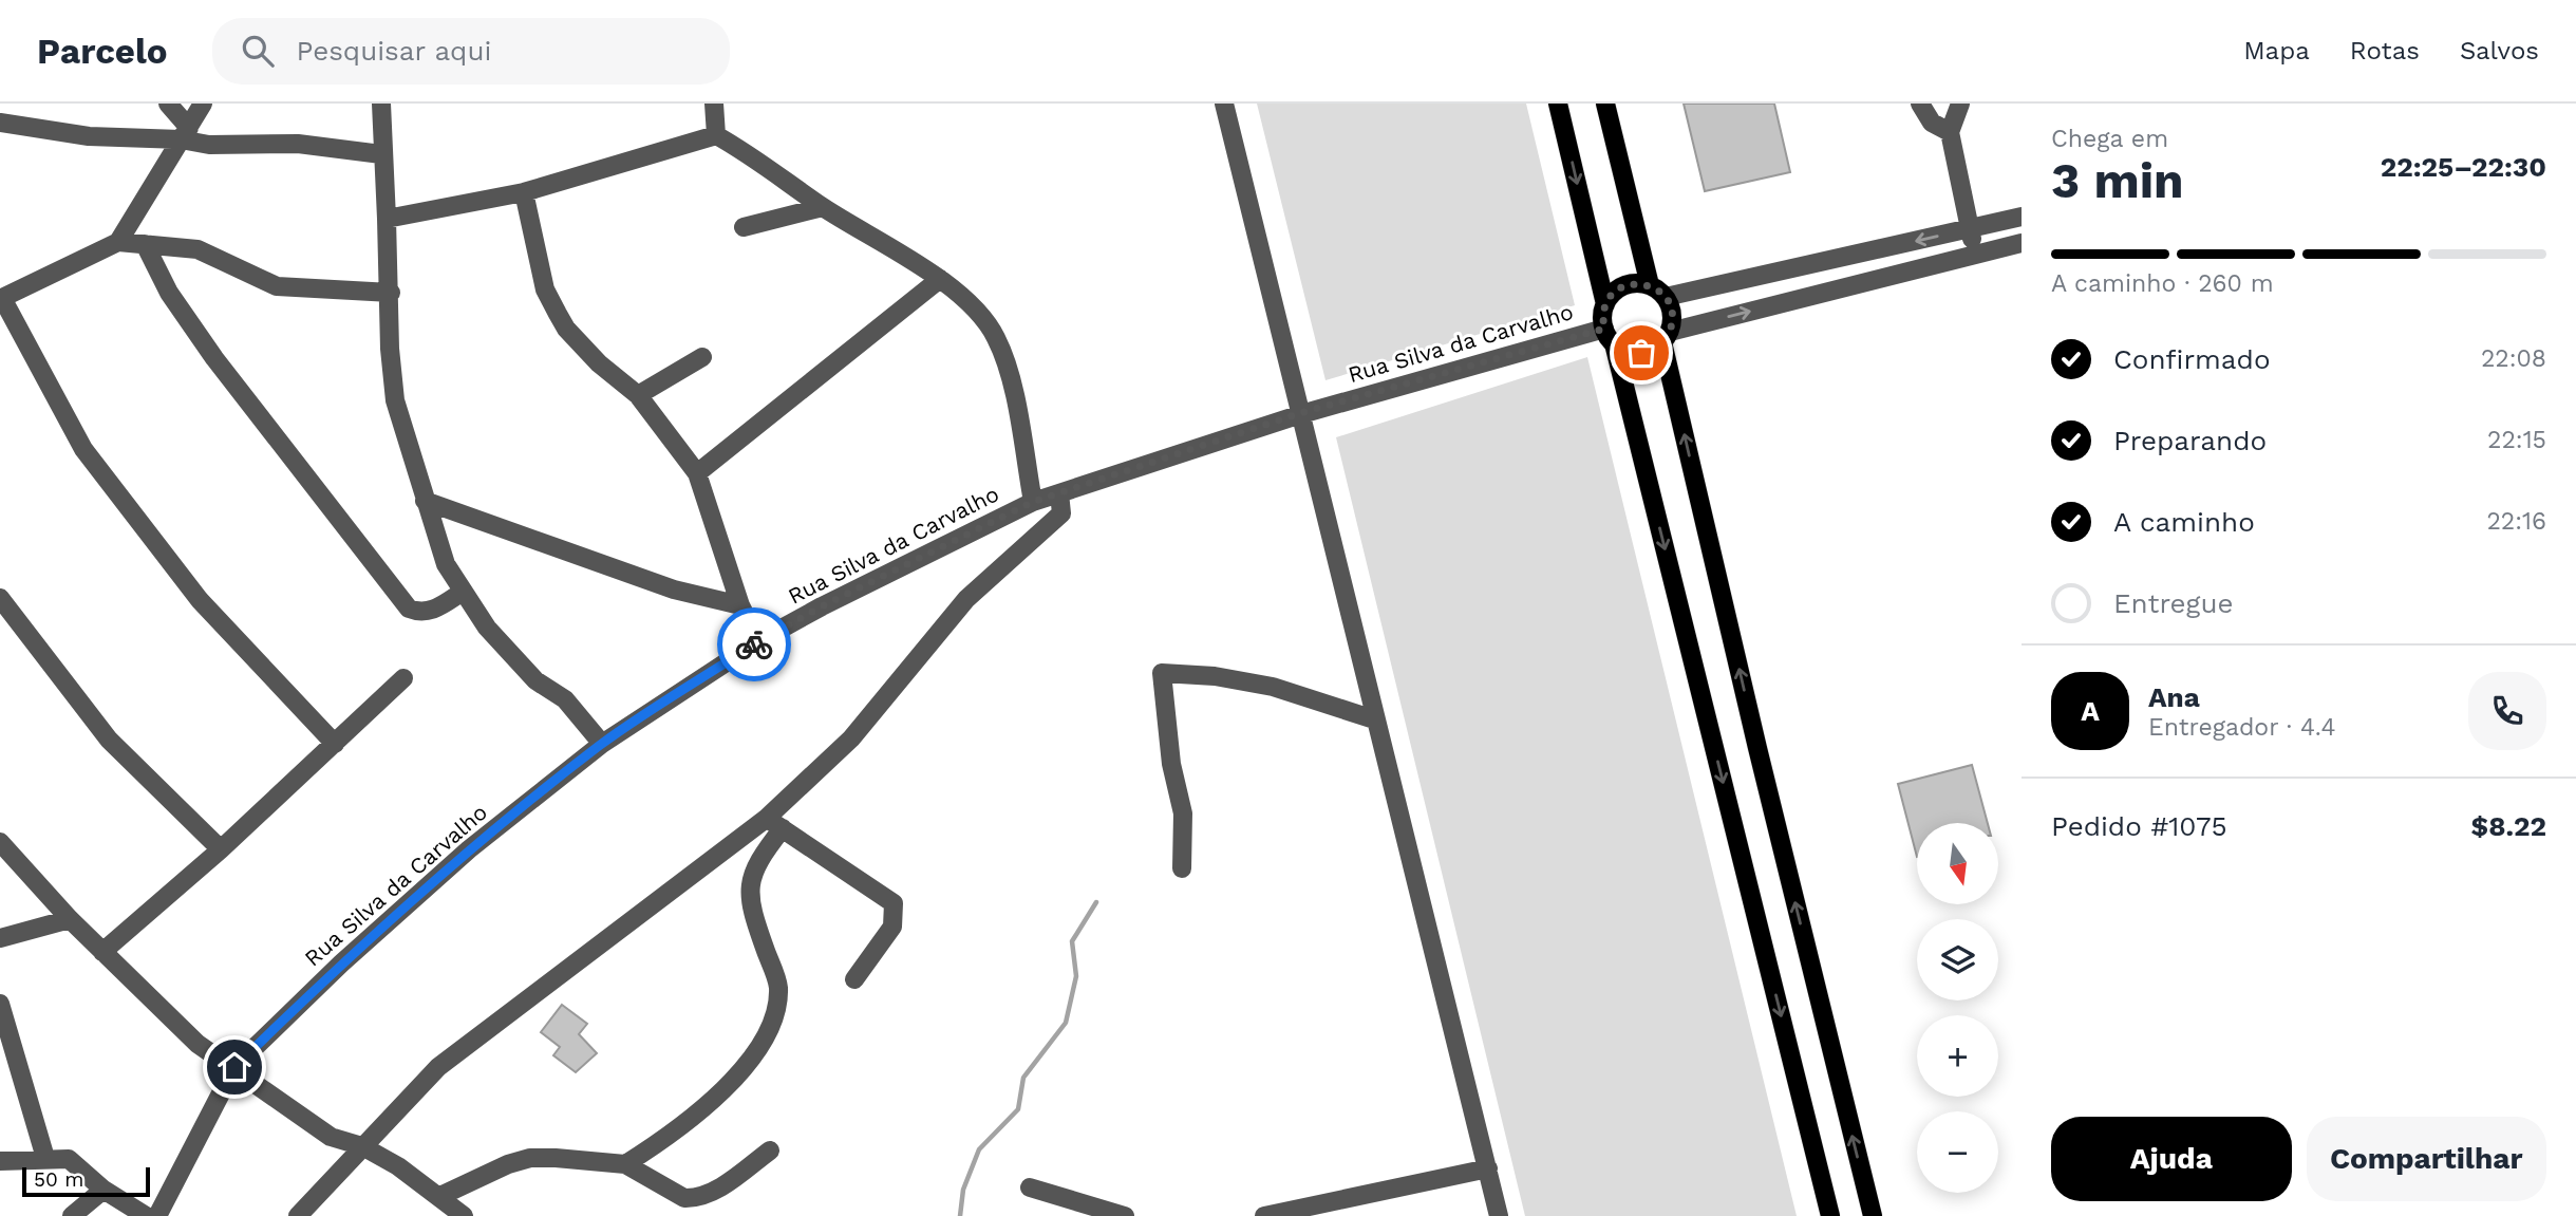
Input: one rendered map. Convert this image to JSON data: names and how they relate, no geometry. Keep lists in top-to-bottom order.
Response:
{
  "streets": {
    "street": ["Rua Silva da Carvalho"]
  },
  "scale_bar": "50 m",
  "north": "bottom",
  "page": {
    "header": "Parcelo",
    "search": "Pesquisar aqui",
    "nav": ["Mapa", "Rotas", "Salvos"],
    "heading": ["3 min", "Chega em", "22:25–22:30"],
    "panel": [
      "Ana",
      "Entregador · 4.4",
      "Pedido #1075",
      "$8.22"
    ],
    "bar": "A caminho · 260 m",
    "list": [
      ["Confirmado", "22:08"],
      ["Preparando", "22:15"],
      ["A caminho", "22:16"],
      "Entregue"
    ],
    "round": "A",
    "map_buttons": ["+", "−"],
    "buttons": ["Ajuda", "Compartilhar"],
    "scale": "50 m"
  }
}
